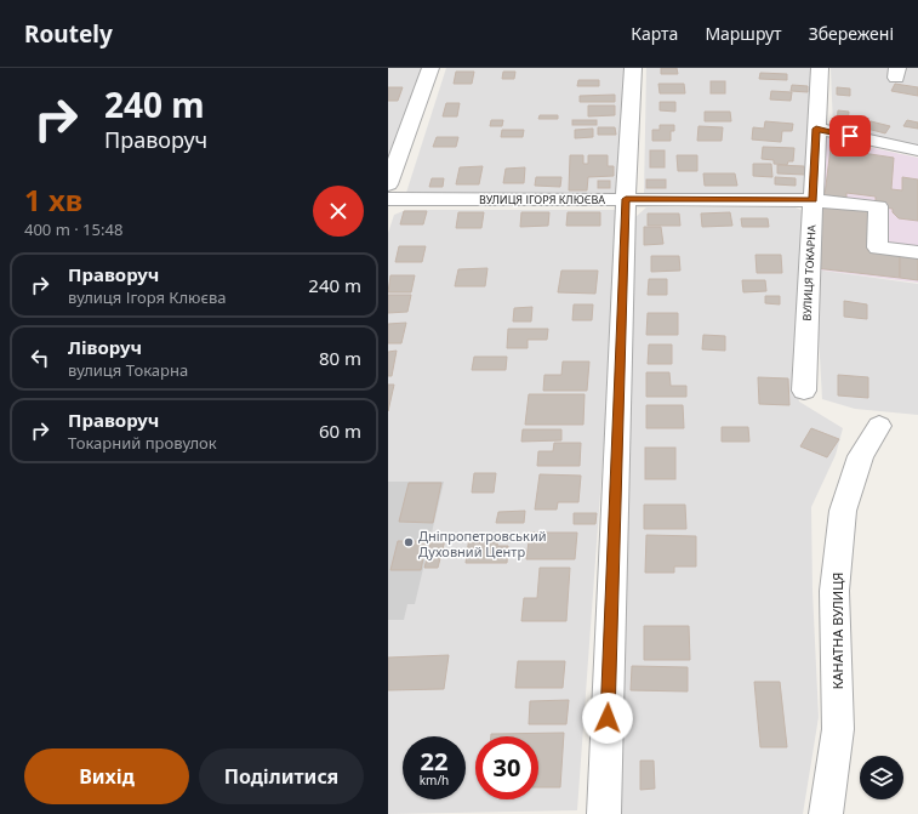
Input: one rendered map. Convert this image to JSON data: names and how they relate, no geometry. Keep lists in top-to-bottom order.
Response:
{
  "streets": {
    "street": ["ВУЛИЦЯ ІГОРЯ КЛЮЄВА", "ВУЛИЦЯ ТОКАРНА", "КАНАТНА ВУЛИЦЯ"]
  },
  "crossings": [
    ["ВУЛИЦЯ ІГОРЯ КЛЮЄВА", "ВУЛИЦЯ ТОКАРНА"]
  ],
  "places": ["Дніпропетровський Духовний Центр"],
  "page": {
    "header": "Routely",
    "nav": ["Карта", "Маршрут", "Збережені"],
    "turn": ["240 m", "Праворуч"],
    "heading": ["1 хв", "400 m · 15:48"],
    "list": [
      {
        "name": "Праворуч",
        "note": "вулиця Ігоря Клюєва",
        "value": "240 m"
      },
      {
        "name": "Ліворуч",
        "note": "вулиця Токарна",
        "value": "80 m"
      },
      {
        "name": "Праворуч",
        "note": "Токарний провулок",
        "value": "60 m"
      }
    ],
    "speed": "22 km/h",
    "limit": "30",
    "buttons": ["Вихід", "Поділитися"]
  }
}
